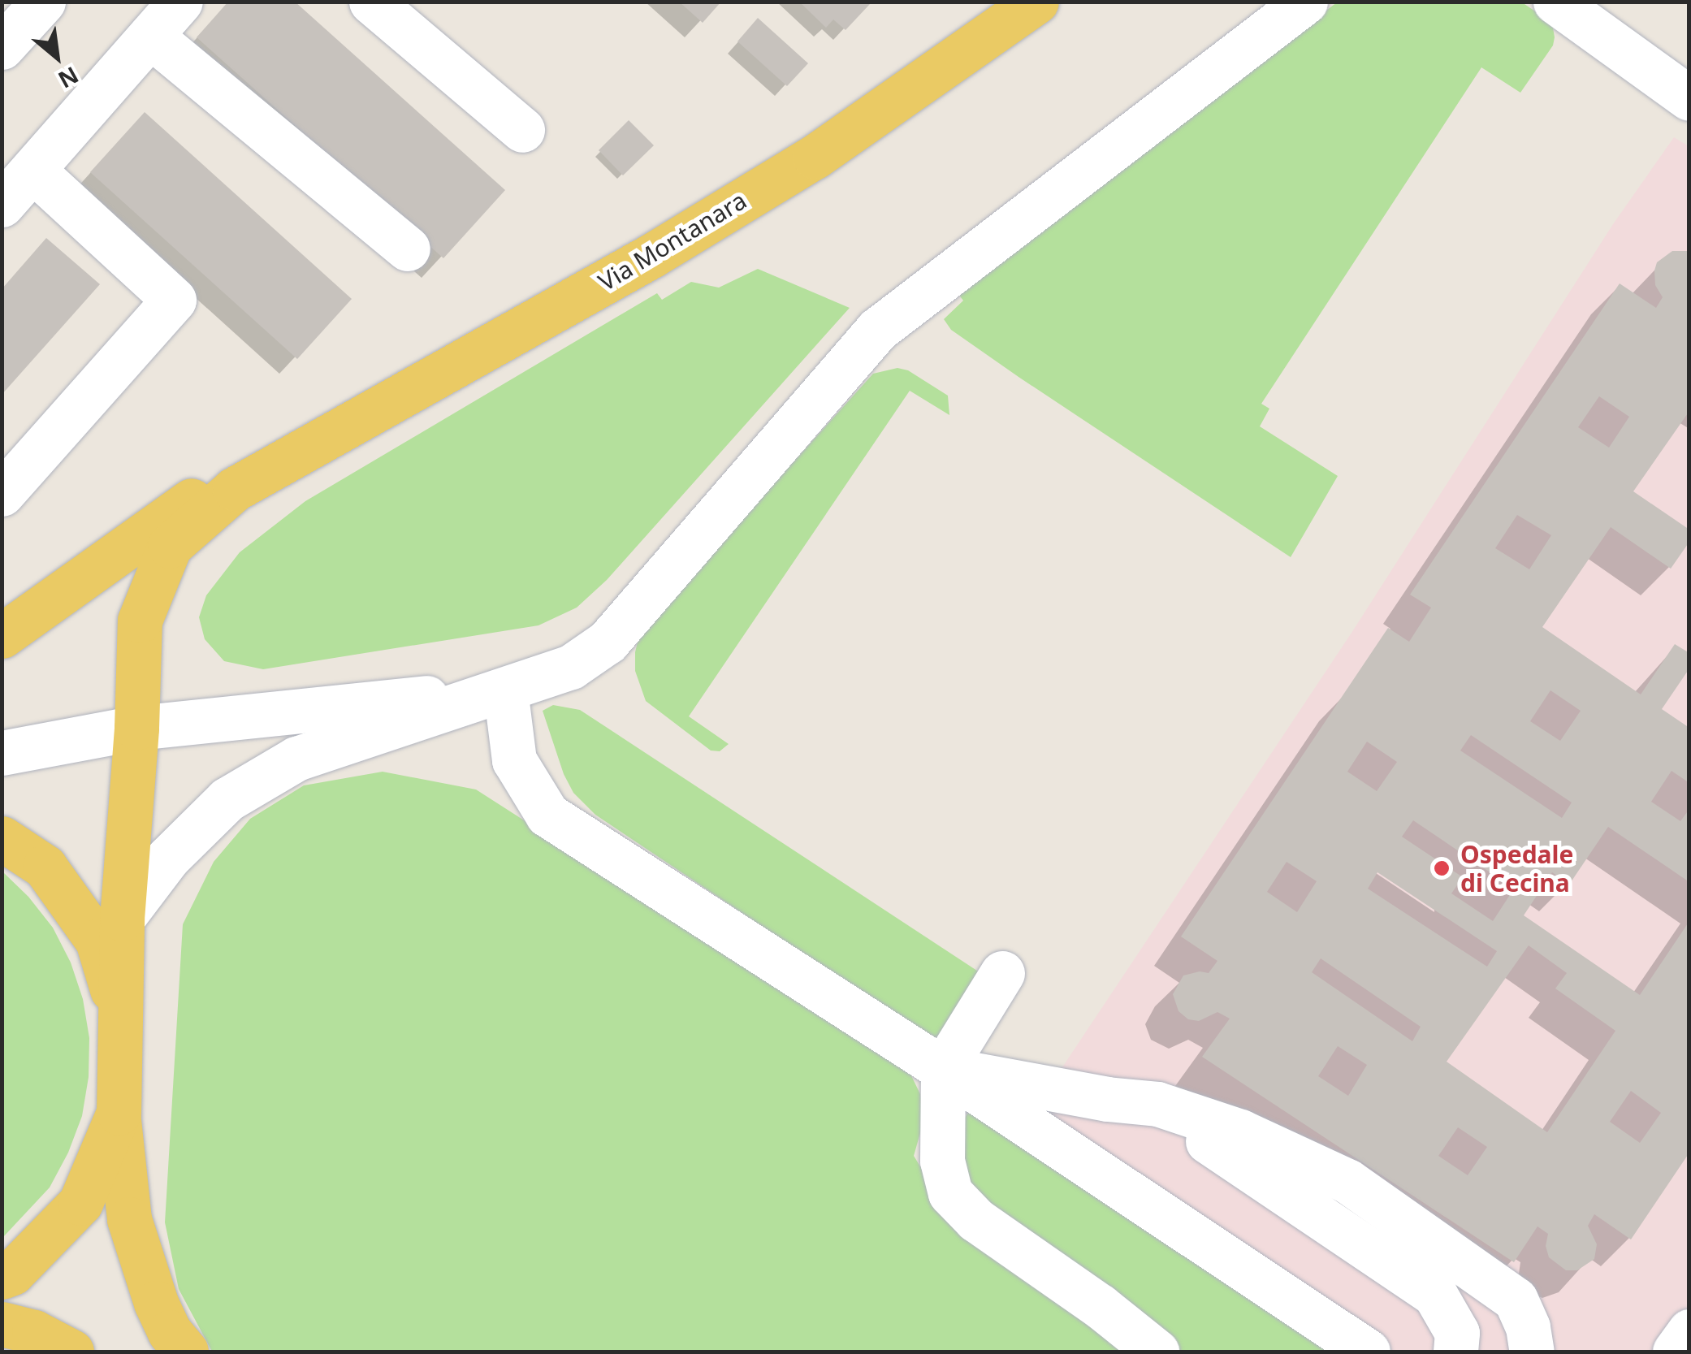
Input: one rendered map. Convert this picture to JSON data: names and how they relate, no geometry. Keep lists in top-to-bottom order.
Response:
{
  "streets": {
    "main road": ["Via Montanara"]
  },
  "places": ["Ospedale di Cecina"],
  "north": "bottom right"
}
